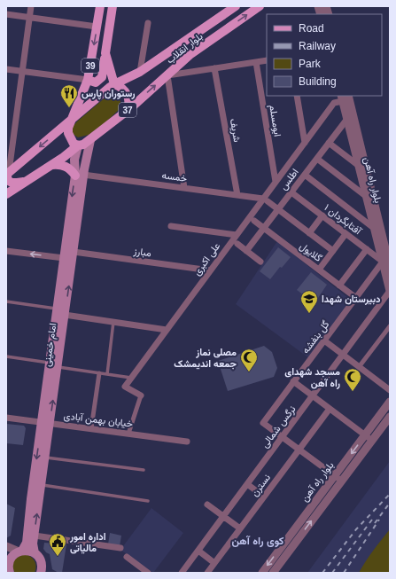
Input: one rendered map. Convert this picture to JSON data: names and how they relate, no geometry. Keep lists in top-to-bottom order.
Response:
{
  "streets": {
    "main road": [
      "بلوار انقلاب",
      "39",
      "37",
      "امام خمینی"
    ],
    "street": [
      "ابومسلم",
      "شریف",
      "خمسه",
      "اطلس",
      "بلوار راه آهن",
      "آفتابگردان ۱",
      "مبارز",
      "گلایول",
      "علی اکبری",
      "گل بنفشه",
      "خیابان بهمن آبادی",
      "نرگس شمالی",
      "نسترن"
    ]
  },
  "crossings": [
    ["بلوار انقلاب", "39"],
    ["بلوار انقلاب", "37"],
    ["39", "37"],
    ["37", "امام خمینی"],
    ["ابومسلم", "علی اکبری"],
    ["شریف", "خمسه"],
    ["خمسه", "علی اکبری"],
    ["خمسه", "امام خمینی"],
    ["اطلس", "بلوار راه آهن"],
    ["اطلس", "آفتابگردان ۱"],
    ["اطلس", "گلایول"],
    ["بلوار راه آهن", "آفتابگردان ۱"],
    ["بلوار راه آهن", "علی اکبری"],
    ["بلوار راه آهن", "گل بنفشه"],
    ["بلوار راه آهن", "نرگس شمالی"],
    ["آفتابگردان ۱", "گل بنفشه"],
    ["مبارز", "علی اکبری"],
    ["مبارز", "امام خمینی"],
    ["گلایول", "گل بنفشه"],
    ["گل بنفشه", "نرگس شمالی"],
    ["امام خمینی", "خیابان بهمن آبادی"]
  ],
  "districts": ["کوی راه آهن"],
  "places": {
    "restaurant": ["رستوران پارس"],
    "school or university": ["دبیرستان شهدا"],
    "mosque": ["مصلی نماز جمعه اندیمشک", "مسجد شهدای راه آهن"],
    "public building": ["اداره امور مالیاتی"]
  },
  "legend": [
    "Road",
    "Railway",
    "Park",
    "Building"
  ]
}
